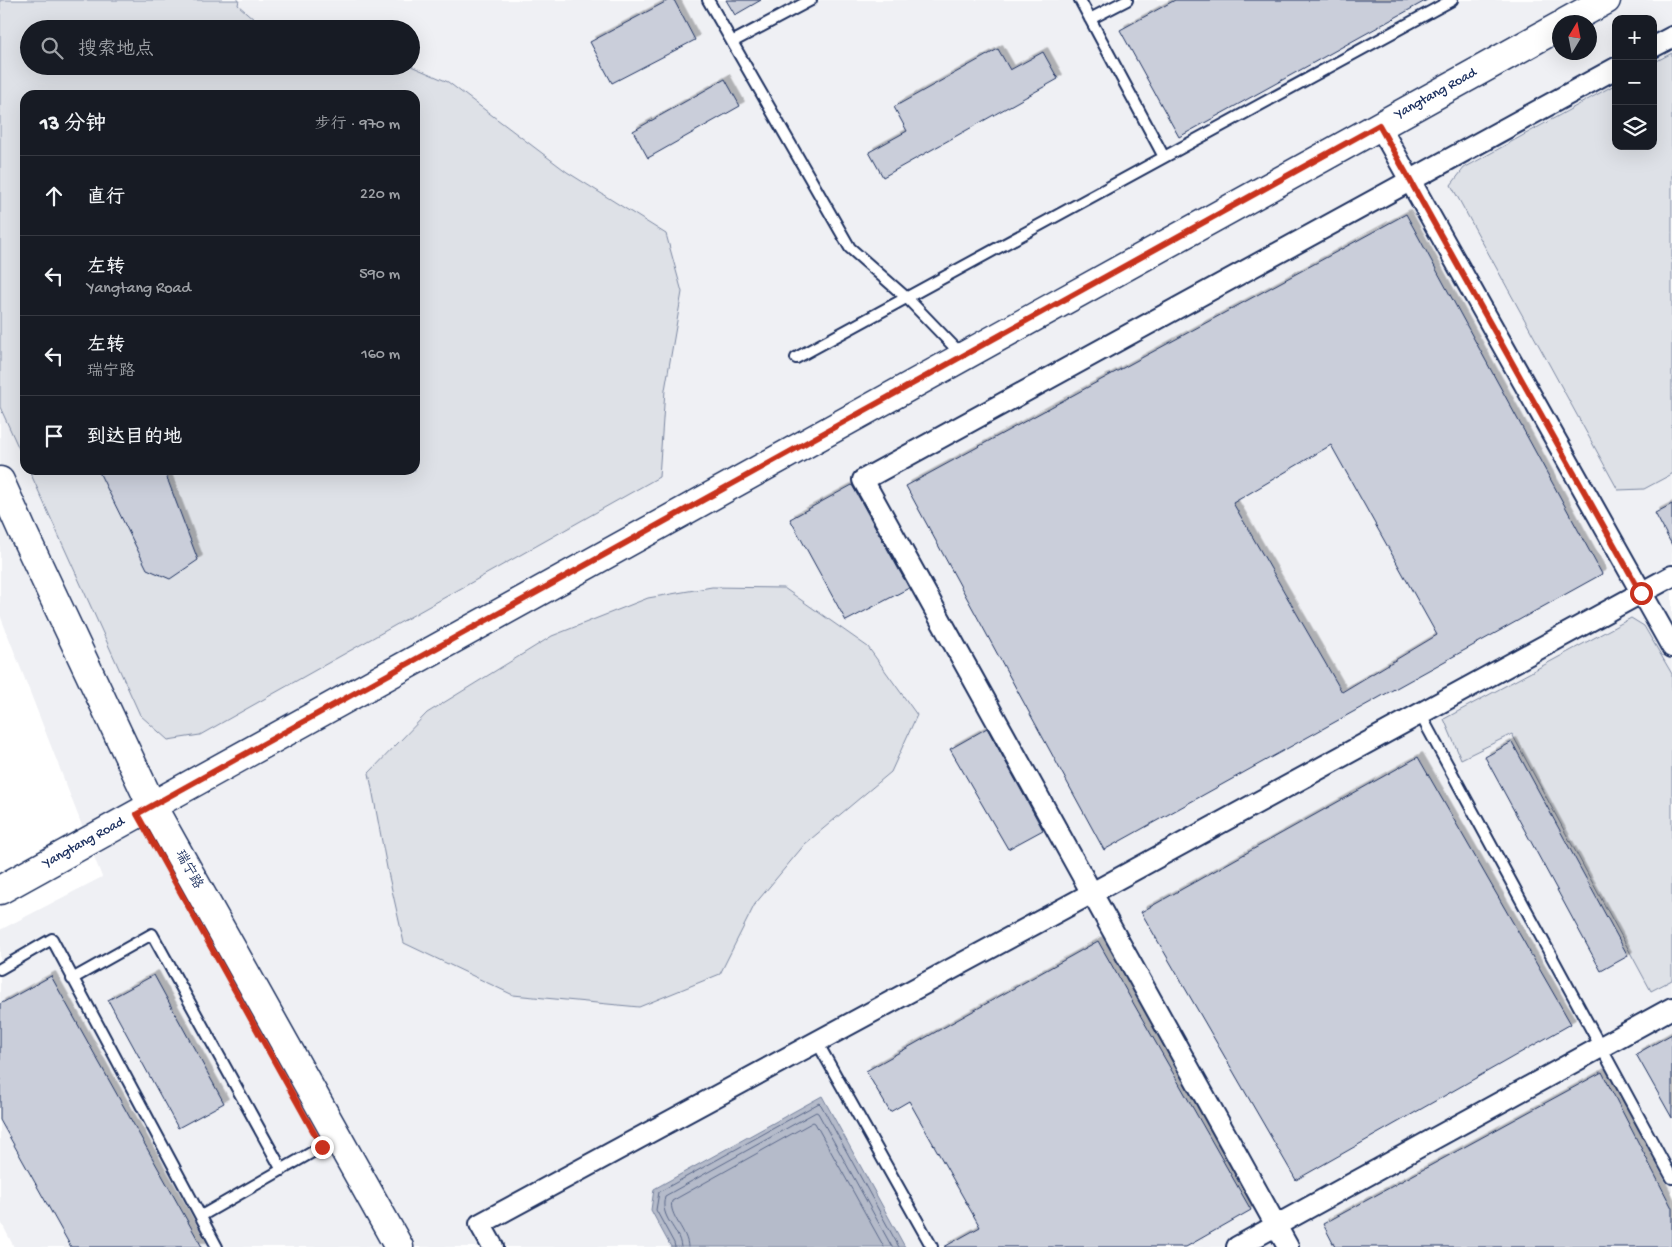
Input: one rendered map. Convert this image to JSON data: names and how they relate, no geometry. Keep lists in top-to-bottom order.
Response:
{
  "streets": {
    "main road": ["Yangtang Road", "瑞宁路"]
  },
  "crossings": [
    ["Yangtang Road", "瑞宁路"]
  ],
  "north": "top",
  "page": {
    "map_buttons": ["+", "−"],
    "search": "搜索地点",
    "heading": ["13 分钟", "步行 · 970 m"],
    "list": [
      ["直行", "220 m"],
      ["左转", "Yangtang Road", "590 m"],
      ["左转", "瑞宁路", "160 m"],
      "到达目的地"
    ]
  }
}
